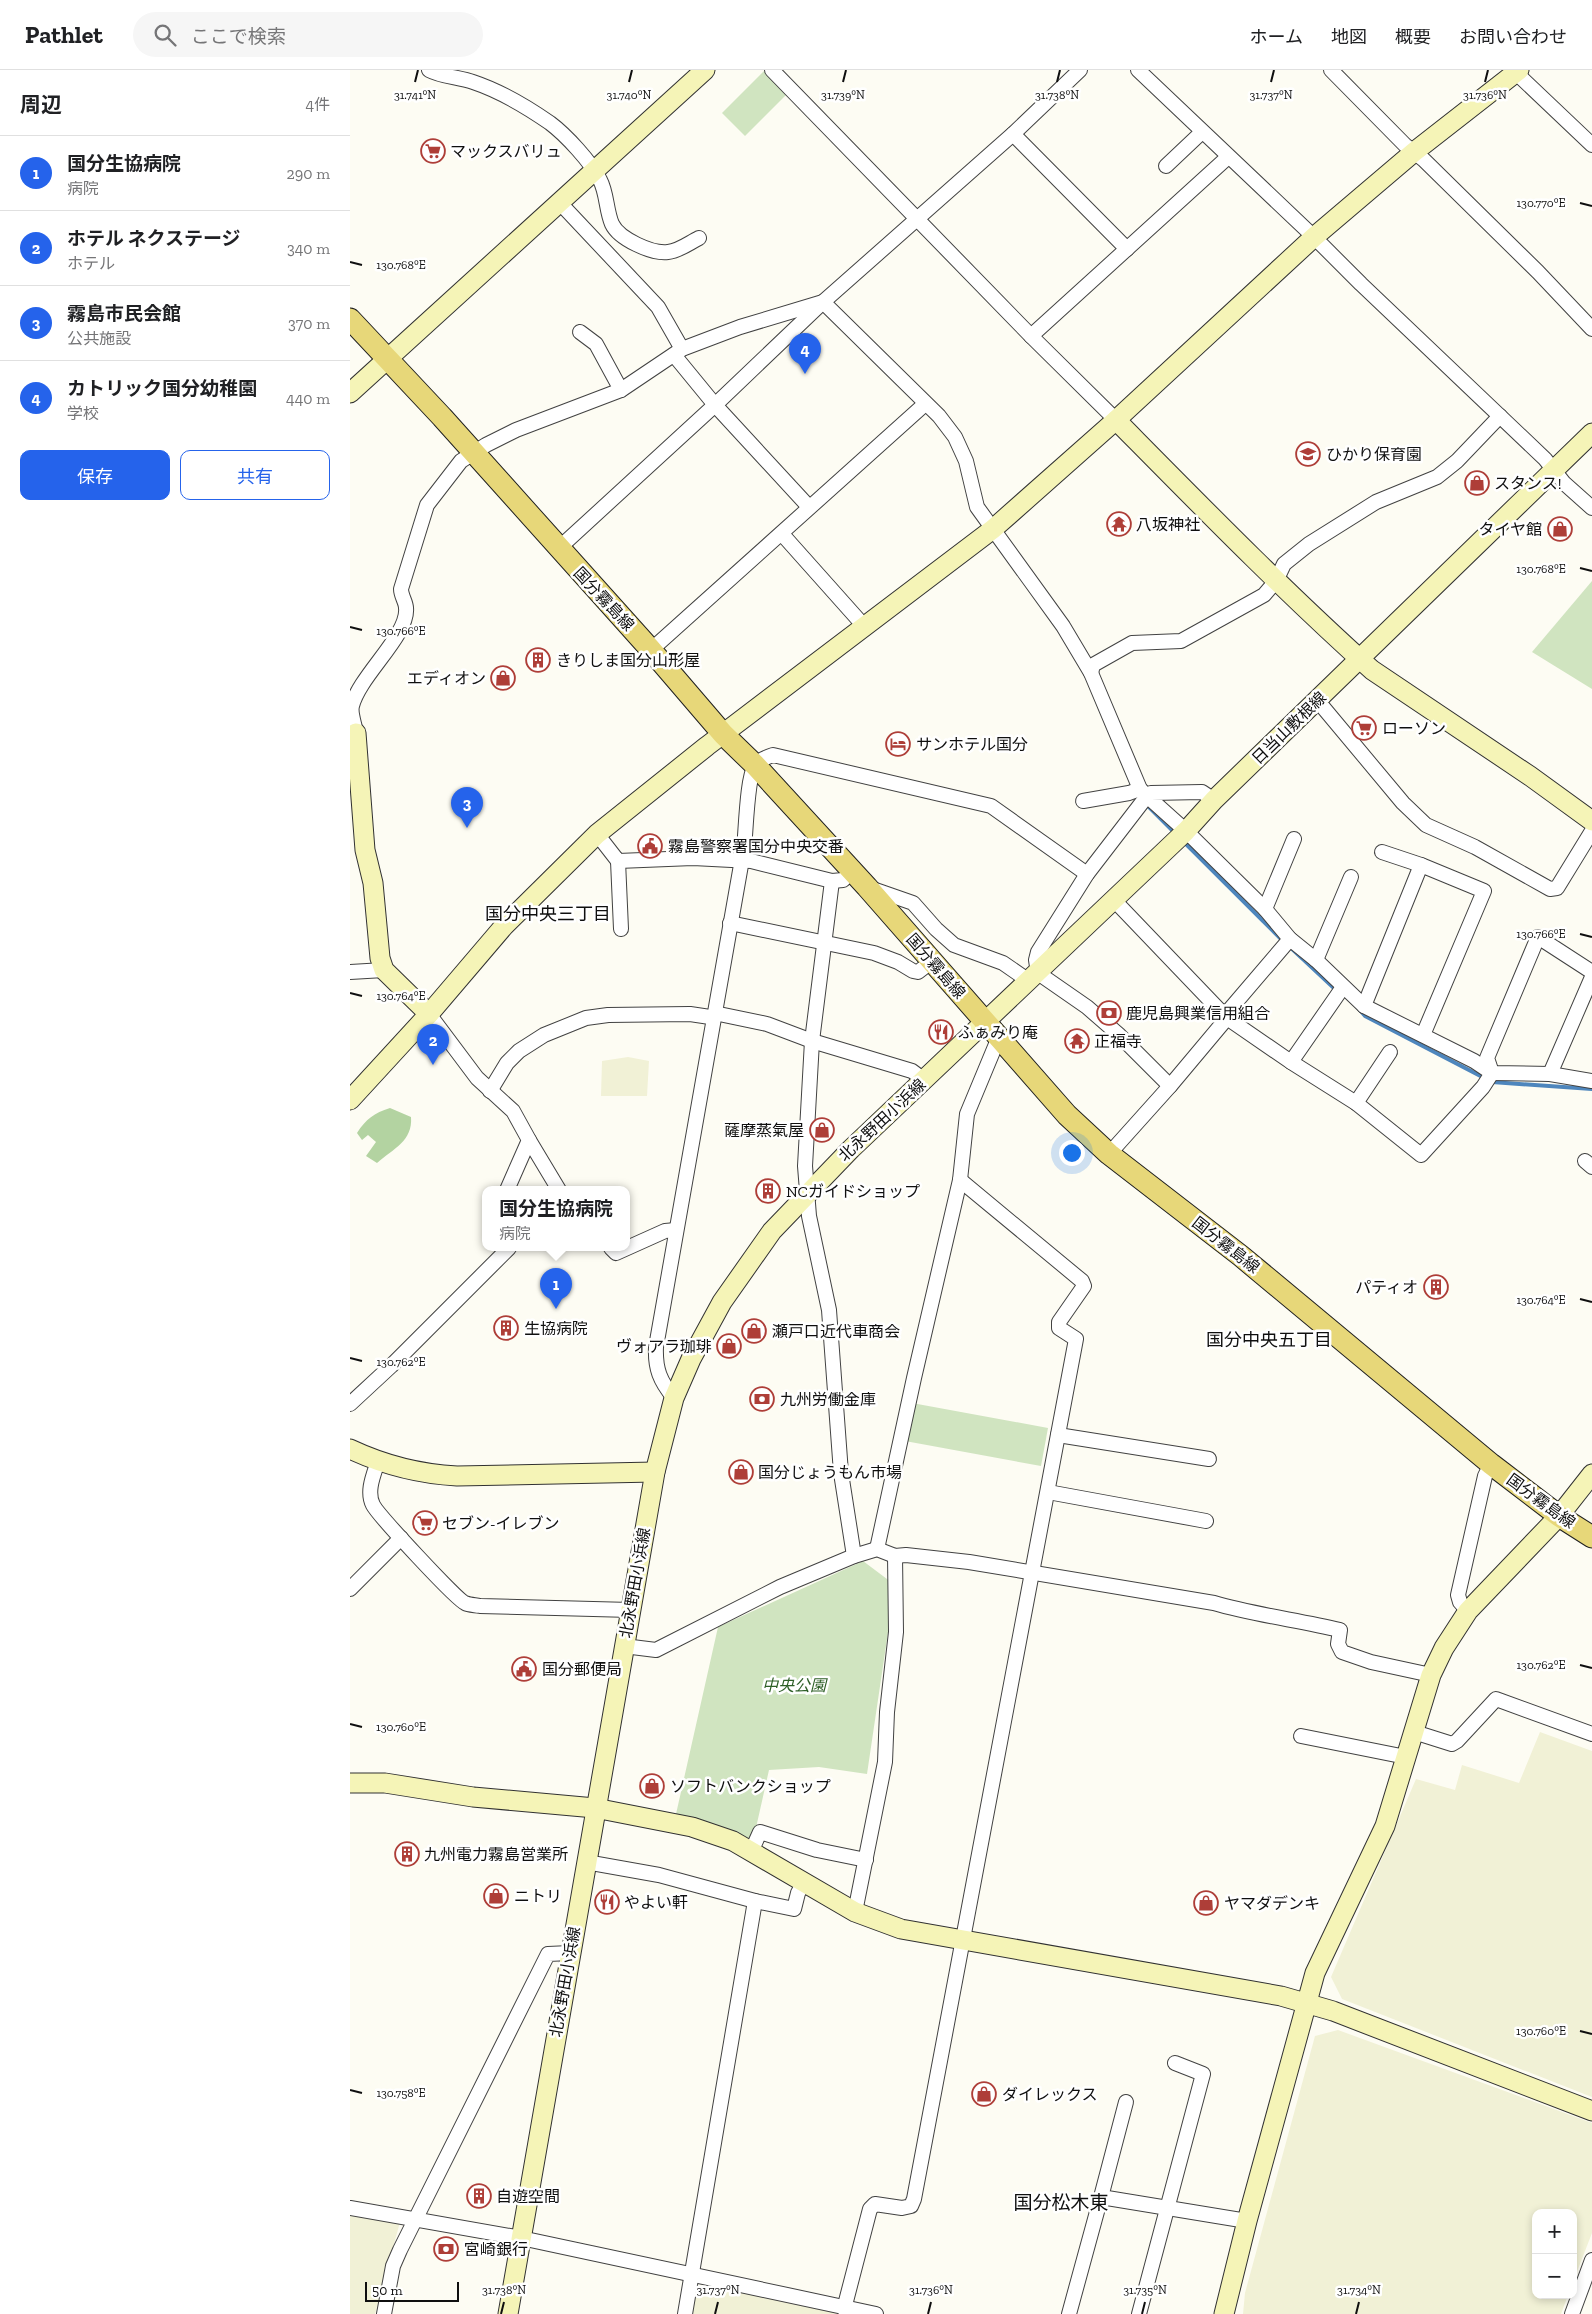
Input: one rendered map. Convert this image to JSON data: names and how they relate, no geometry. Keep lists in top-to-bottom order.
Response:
{
  "streets": {
    "main road": ["国分霧島線"],
    "street": ["日当山敷根線", "北永野田小浜線"]
  },
  "crossings": [
    ["国分霧島線", "日当山敷根線"],
    ["国分霧島線", "北永野田小浜線"],
    ["日当山敷根線", "北永野田小浜線"]
  ],
  "districts": ["国分中央三丁目", "国分中央五丁目", "国分松木東"],
  "parks": ["中央公園"],
  "places": {
    "supermarket": ["マックスバリュ", "ローソン", "セブン-イレブン"],
    "school or university": ["ひかり保育園"],
    "shop": [
      "スタンス!",
      "タイヤ館",
      "エディオン",
      "薩摩蒸氣屋",
      "瀬戸口近代車商会",
      "ヴォアラ珈琲",
      "国分じょうもん市場",
      "ソフトバンクショップ",
      "ニトリ",
      "ヤマダデンキ",
      "ダイレックス"
    ],
    "temple": ["八坂神社", "正福寺"],
    "building": [
      "きりしま国分山形屋",
      "NCガイドショップ",
      "パティオ",
      "生協病院",
      "九州電力霧島営業所",
      "自遊空間"
    ],
    "hotel": ["サンホテル国分"],
    "public building": ["霧島警察署国分中央交番", "国分郵便局"],
    "bank": ["鹿児島興業信用組合", "九州労働金庫", "宮崎銀行"],
    "restaurant": ["ふぁみり庵", "やよい軒"]
  },
  "scale_bar": "50 m",
  "page": {
    "header": "Pathlet",
    "search": "ここで検索",
    "nav": [
      "ホーム",
      "地図",
      "概要",
      "お問い合わせ"
    ],
    "heading": ["周辺", "4件"],
    "list": [
      {
        "mark": "1",
        "name": "国分生協病院",
        "note": "病院",
        "value": "290 m"
      },
      {
        "mark": "2",
        "name": "ホテル ネクステージ",
        "note": "ホテル",
        "value": "340 m"
      },
      {
        "mark": "3",
        "name": "霧島市民会館",
        "note": "公共施設",
        "value": "370 m"
      },
      {
        "mark": "4",
        "name": "カトリック国分幼稚園",
        "note": "学校",
        "value": "440 m"
      }
    ],
    "pins": [
      "4",
      "3",
      "2",
      "1"
    ],
    "buttons": ["保存", "共有"],
    "popup": ["国分生協病院", "病院"],
    "map_buttons": ["+", "−"],
    "scale": "50 m"
  },
  "coordinates": [
    "31.741°N",
    "31.740°N",
    "31.739°N",
    "31.738°N",
    "31.737°N",
    "31.736°N",
    "130.770°E",
    "130.768°E",
    "130.766°E",
    "130.764°E",
    "130.762°E",
    "130.760°E",
    "130.758°E",
    "31.735°N",
    "31.734°N"
  ]
}
